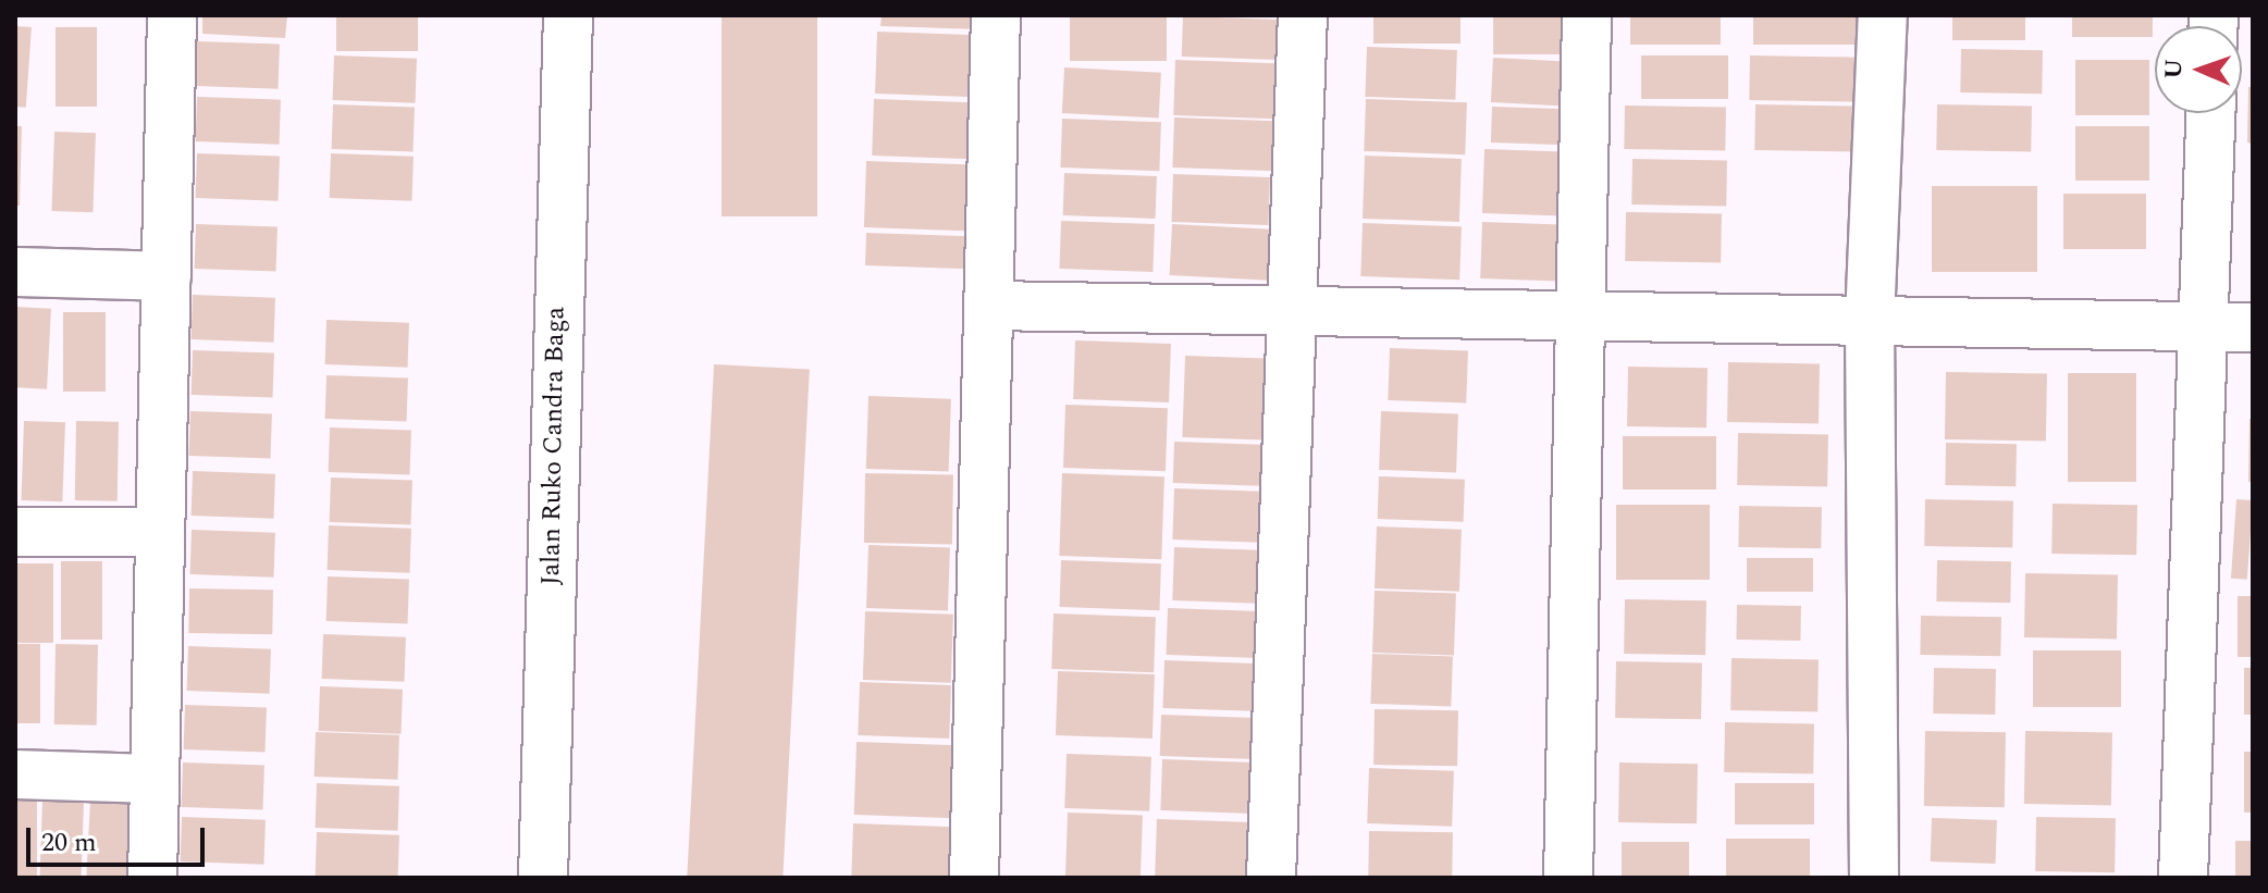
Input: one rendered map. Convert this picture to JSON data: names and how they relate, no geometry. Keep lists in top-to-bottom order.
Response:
{
  "streets": {
    "street": ["Jalan Ruko Candra Baga"]
  },
  "scale_bar": "20 m",
  "north": "left"
}
